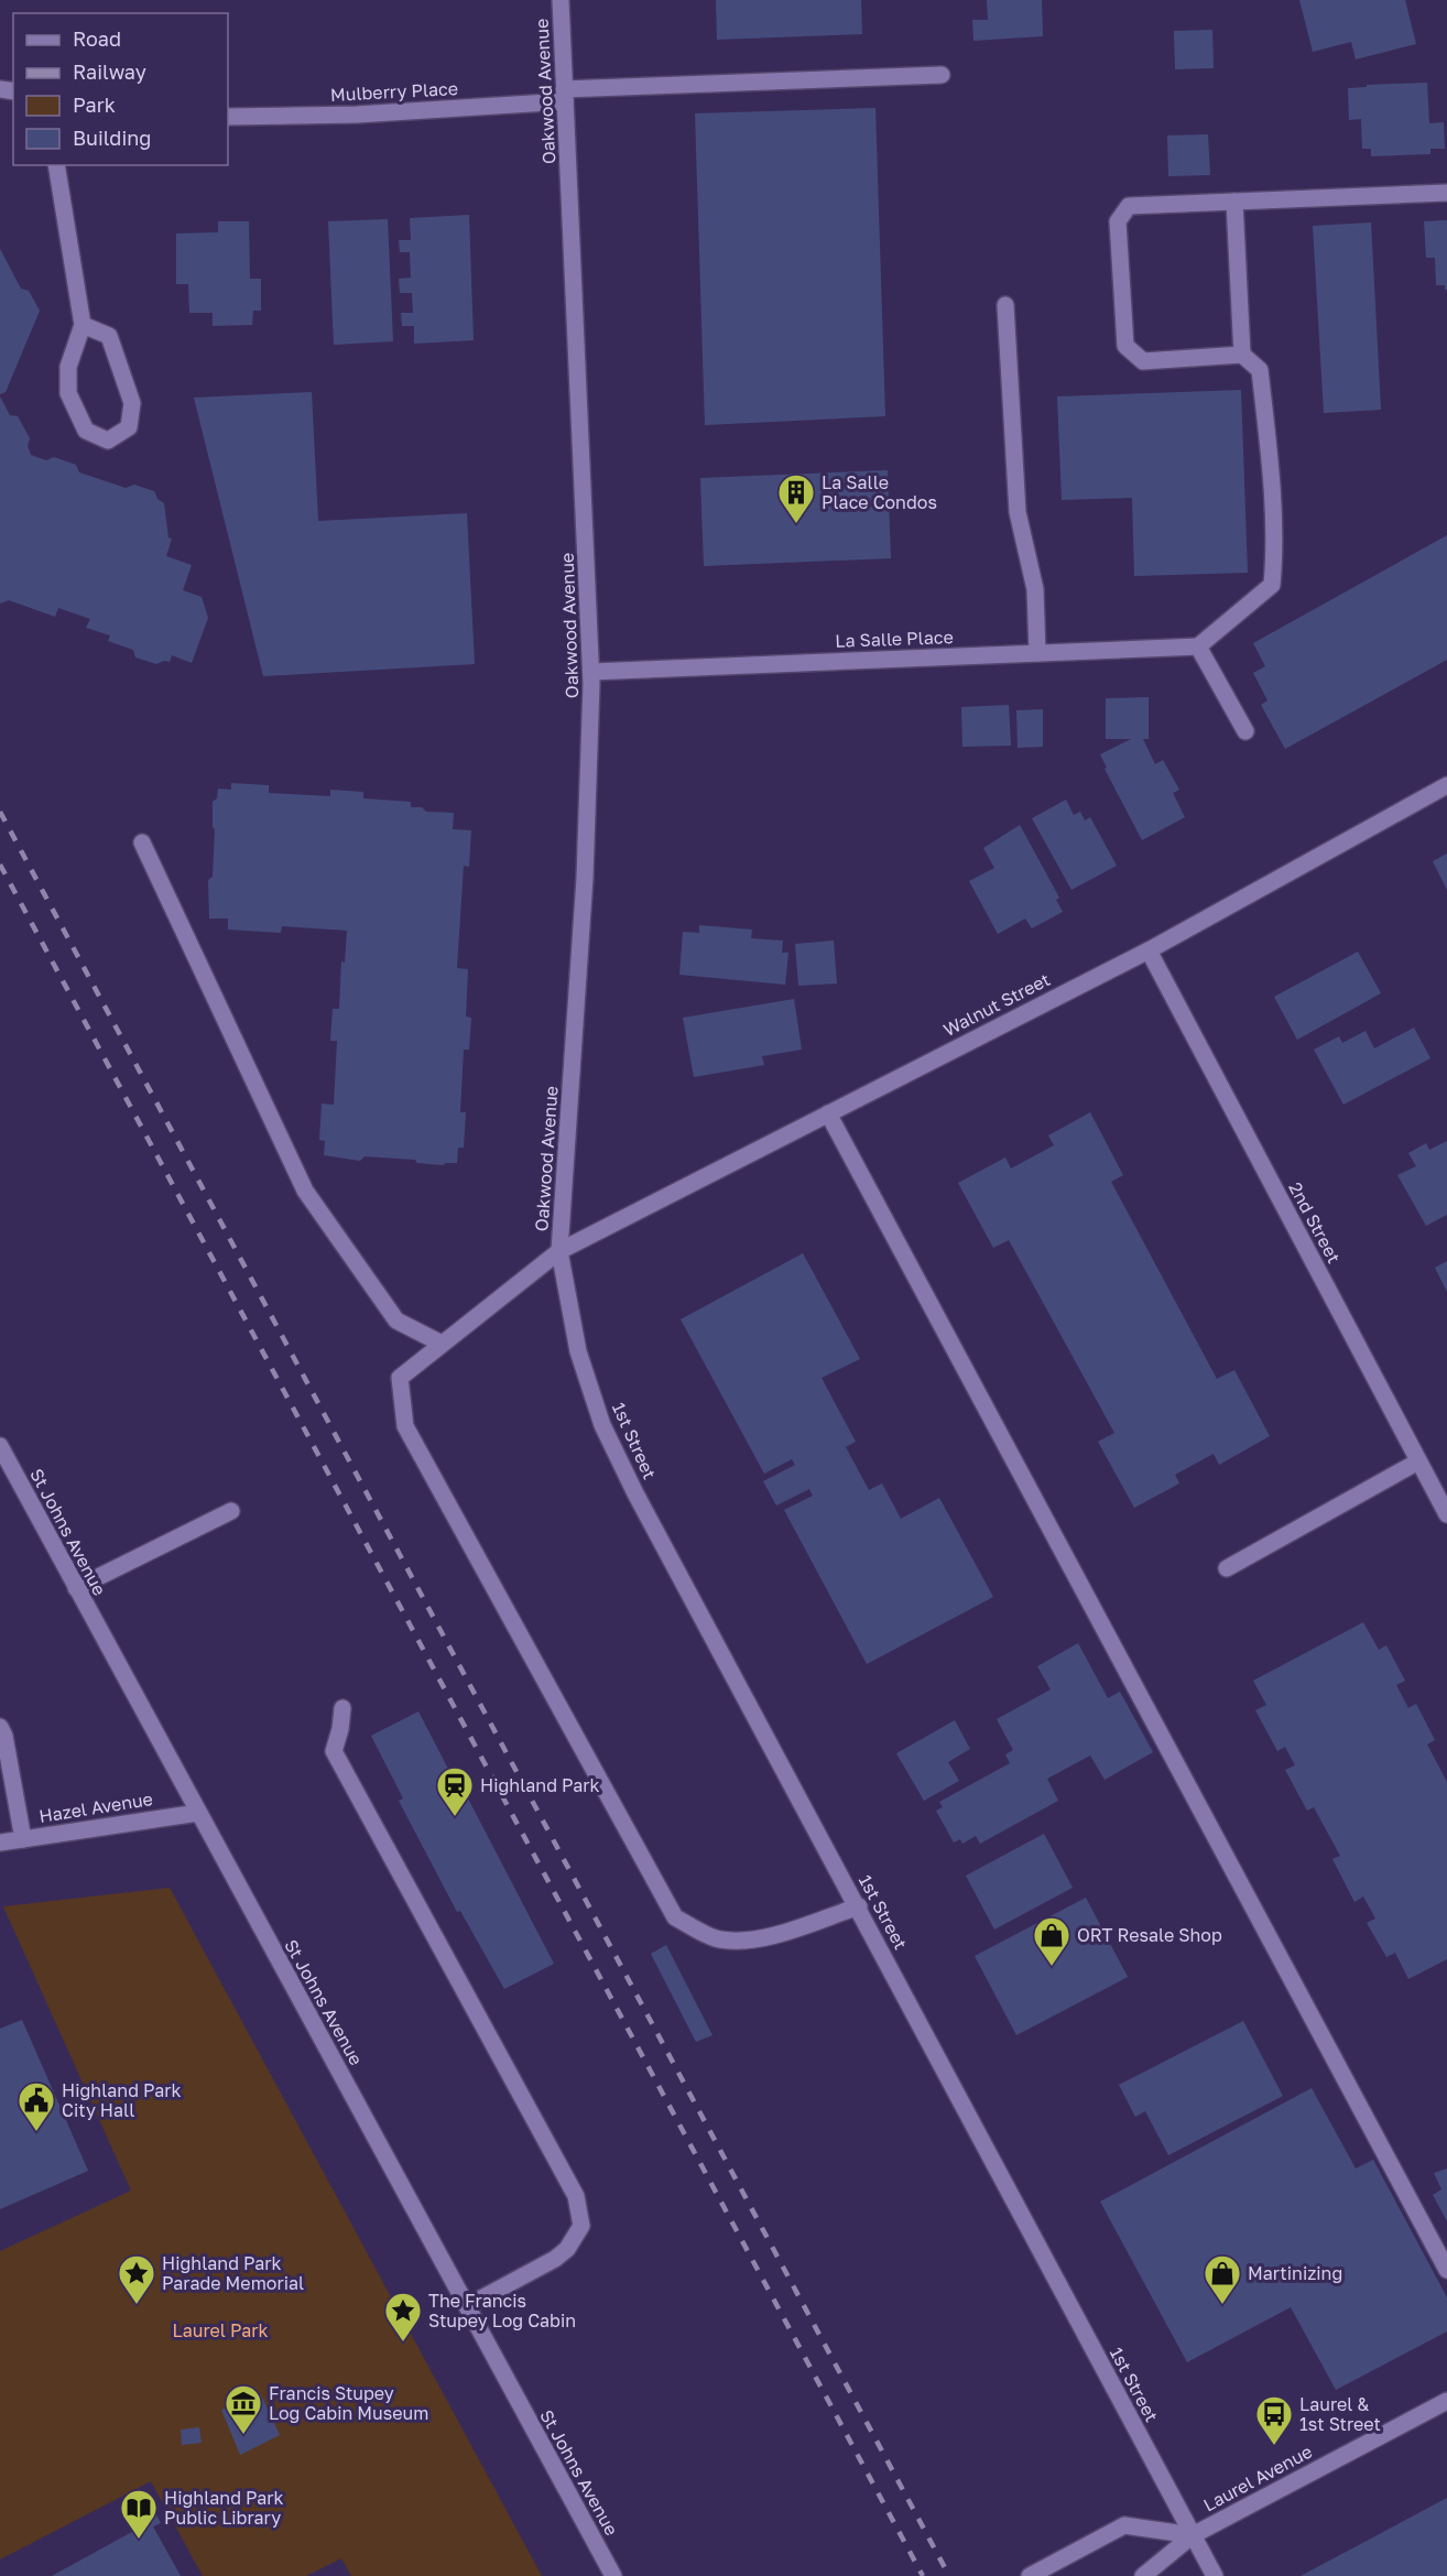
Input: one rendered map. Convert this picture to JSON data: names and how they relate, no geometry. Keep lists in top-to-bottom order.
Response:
{
  "streets": {
    "street": [
      "Mulberry Place",
      "Oakwood Avenue",
      "La Salle Place",
      "Walnut Street",
      "2nd Street",
      "1st Street",
      "St Johns Avenue",
      "Hazel Avenue",
      "Laurel Avenue"
    ]
  },
  "crossings": [
    ["Mulberry Place", "Oakwood Avenue"],
    ["Oakwood Avenue", "La Salle Place"],
    ["Oakwood Avenue", "Walnut Street"],
    ["Oakwood Avenue", "1st Street"],
    ["Walnut Street", "2nd Street"],
    ["Walnut Street", "1st Street"],
    ["1st Street", "Laurel Avenue"],
    ["St Johns Avenue", "Hazel Avenue"]
  ],
  "parks": ["Laurel Park"],
  "places": {
    "building": ["La Salle Place Condos"],
    "station": ["Highland Park"],
    "shop": ["ORT Resale Shop", "Martinizing"],
    "public building": ["Highland Park City Hall"],
    "place": ["Highland Park Parade Memorial", "The Francis Stupey Log Cabin"],
    "museum": ["Francis Stupey Log Cabin Museum"],
    "bus stop": ["Laurel & 1st Street"],
    "library": ["Highland Park Public Library"]
  },
  "legend": [
    "Road",
    "Railway",
    "Park",
    "Building"
  ]
}
